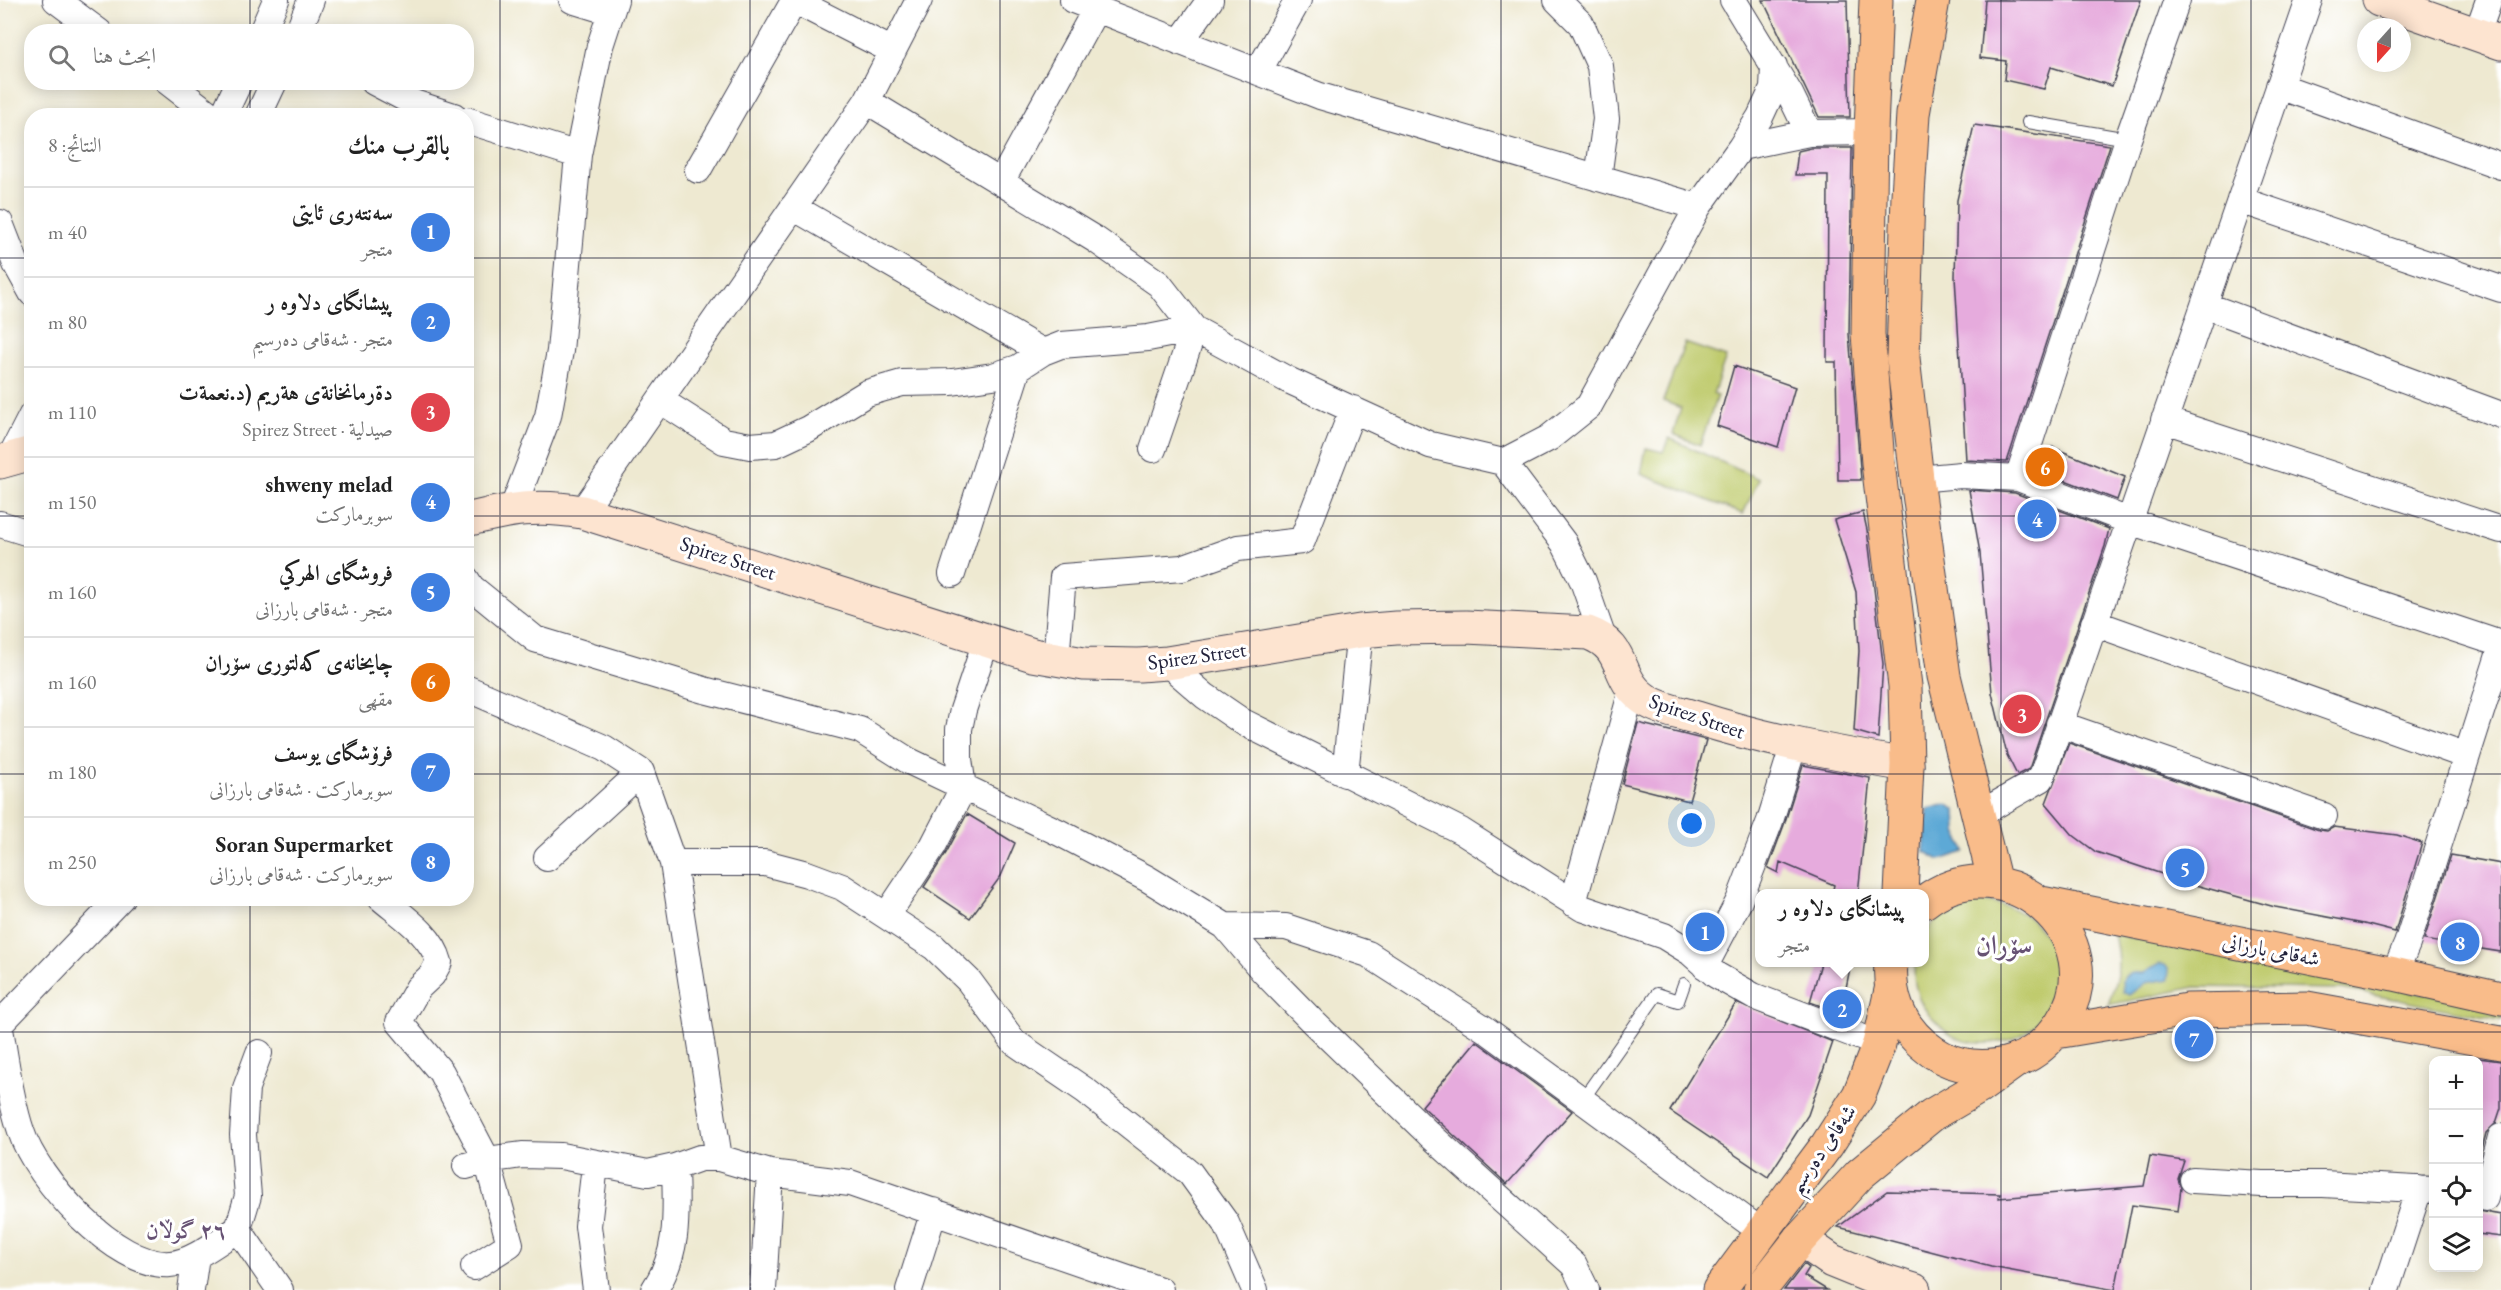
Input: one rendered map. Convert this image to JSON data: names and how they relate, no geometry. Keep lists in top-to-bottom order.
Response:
{
  "streets": {
    "main road": ["Spirez Street", "شەقامی بارزانی", "شەقامی دەرسیم"]
  },
  "districts": ["سۆران", "٢٦ گوڵان"],
  "north": "bottom",
  "page": {
    "search": "ابحث هنا",
    "heading": ["بالقرب منك", "النتائج: 8"],
    "list": [
      {
        "mark": "1",
        "name": "سەنتەری ئایتی",
        "note": "متجر",
        "value": "40 m"
      },
      {
        "mark": "2",
        "name": "پیشانگای دلاوه ر",
        "note": "متجر · شەقامی دەرسیم",
        "value": "80 m"
      },
      {
        "mark": "3",
        "name": "دةرمانخانةى هةريم (د.نعمةت",
        "note": "صيدلية · Spirez Street",
        "value": "110 m"
      },
      {
        "mark": "4",
        "name": "shweny melad",
        "note": "سوبرماركت",
        "value": "150 m"
      },
      {
        "mark": "5",
        "name": "فروشگای الهركي",
        "note": "متجر · شەقامی بارزانی",
        "value": "160 m"
      },
      {
        "mark": "6",
        "name": "چایخانەی کەلتوری سۆران",
        "note": "مقهى",
        "value": "160 m"
      },
      {
        "mark": "7",
        "name": "فرۆشگای یوسف",
        "note": "سوبرماركت · شەقامی بارزانی",
        "value": "180 m"
      },
      {
        "mark": "8",
        "name": "Soran Supermarket",
        "note": "سوبرماركت · شەقامی بارزانی",
        "value": "250 m"
      }
    ],
    "pins": [
      "6",
      "4",
      "3",
      "5",
      "1",
      "8",
      "2",
      "7"
    ],
    "popup": ["پیشانگای دلاوه ر", "متجر"],
    "map_buttons": ["+", "−"]
  }
}
